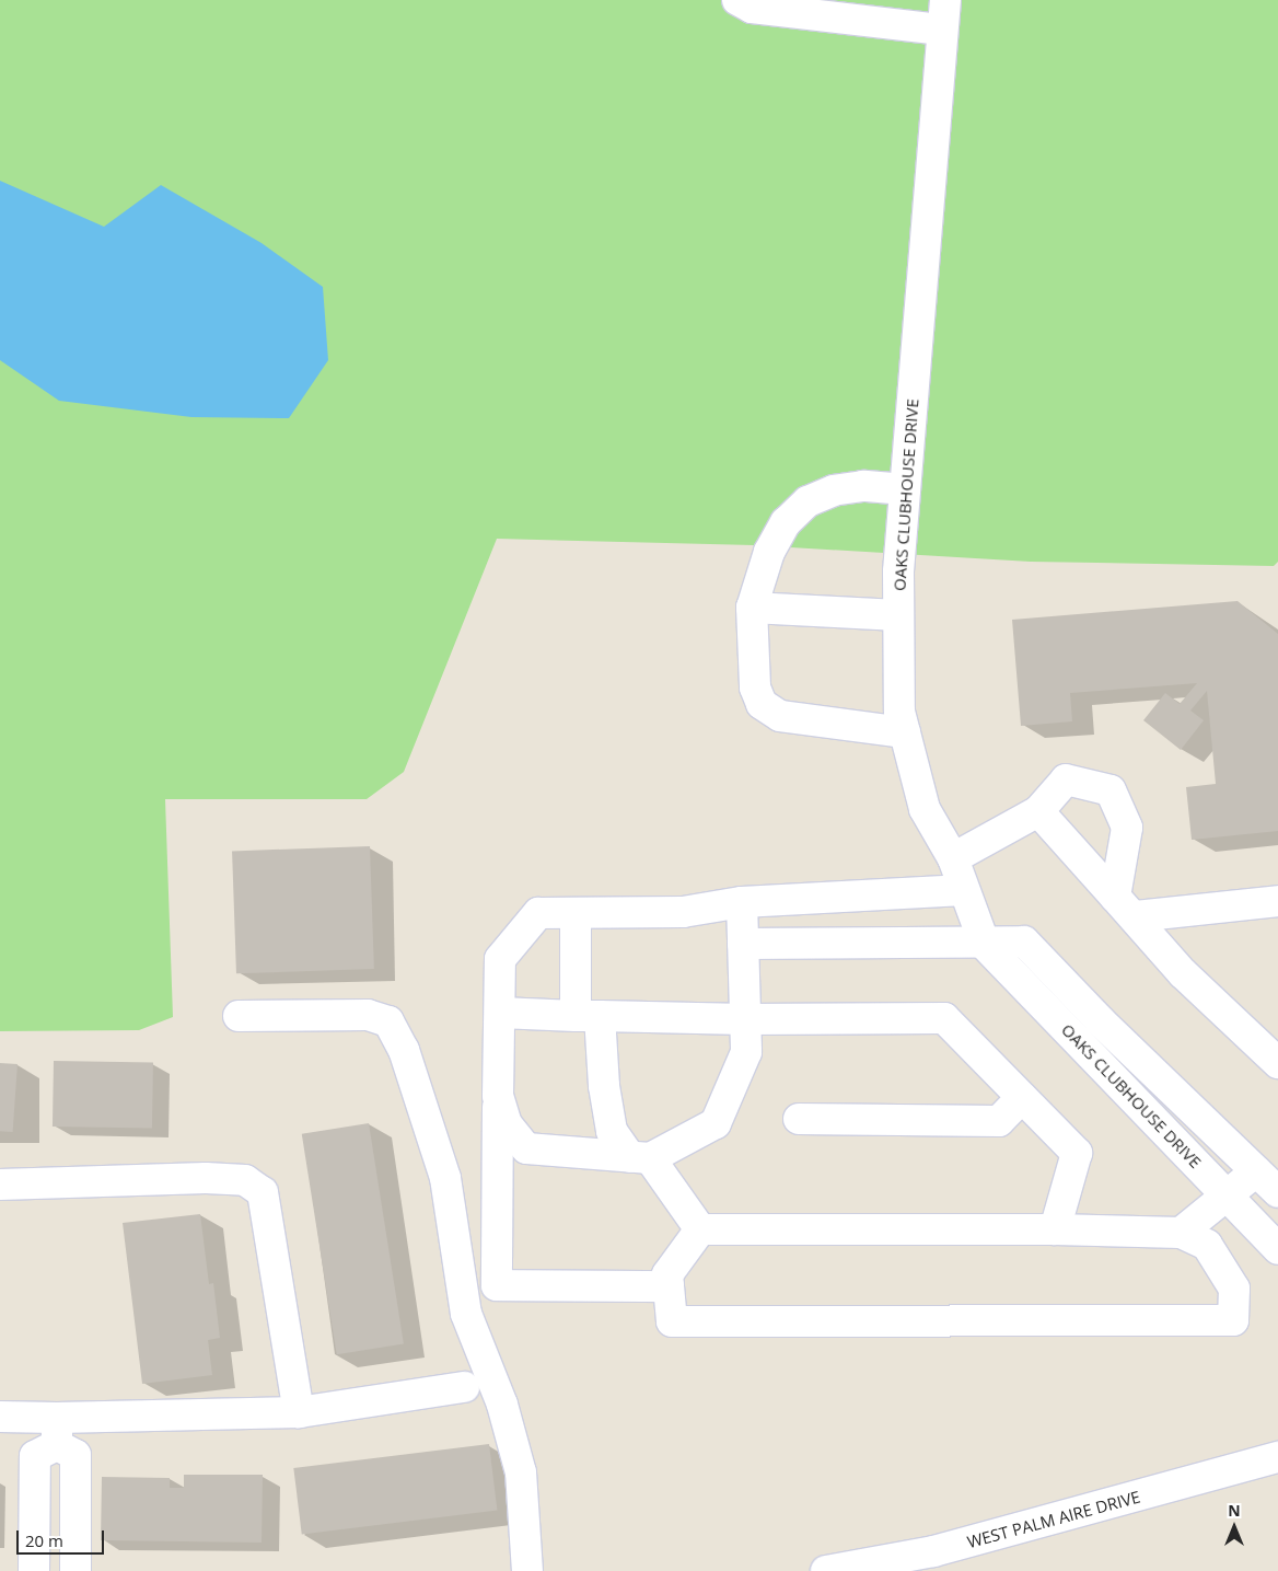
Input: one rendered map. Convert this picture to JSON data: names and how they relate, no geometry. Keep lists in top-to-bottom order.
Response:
{
  "streets": {
    "street": ["OAKS CLUBHOUSE DRIVE", "WEST PALM AIRE DRIVE"]
  },
  "scale_bar": "20 m",
  "north": "top"
}
